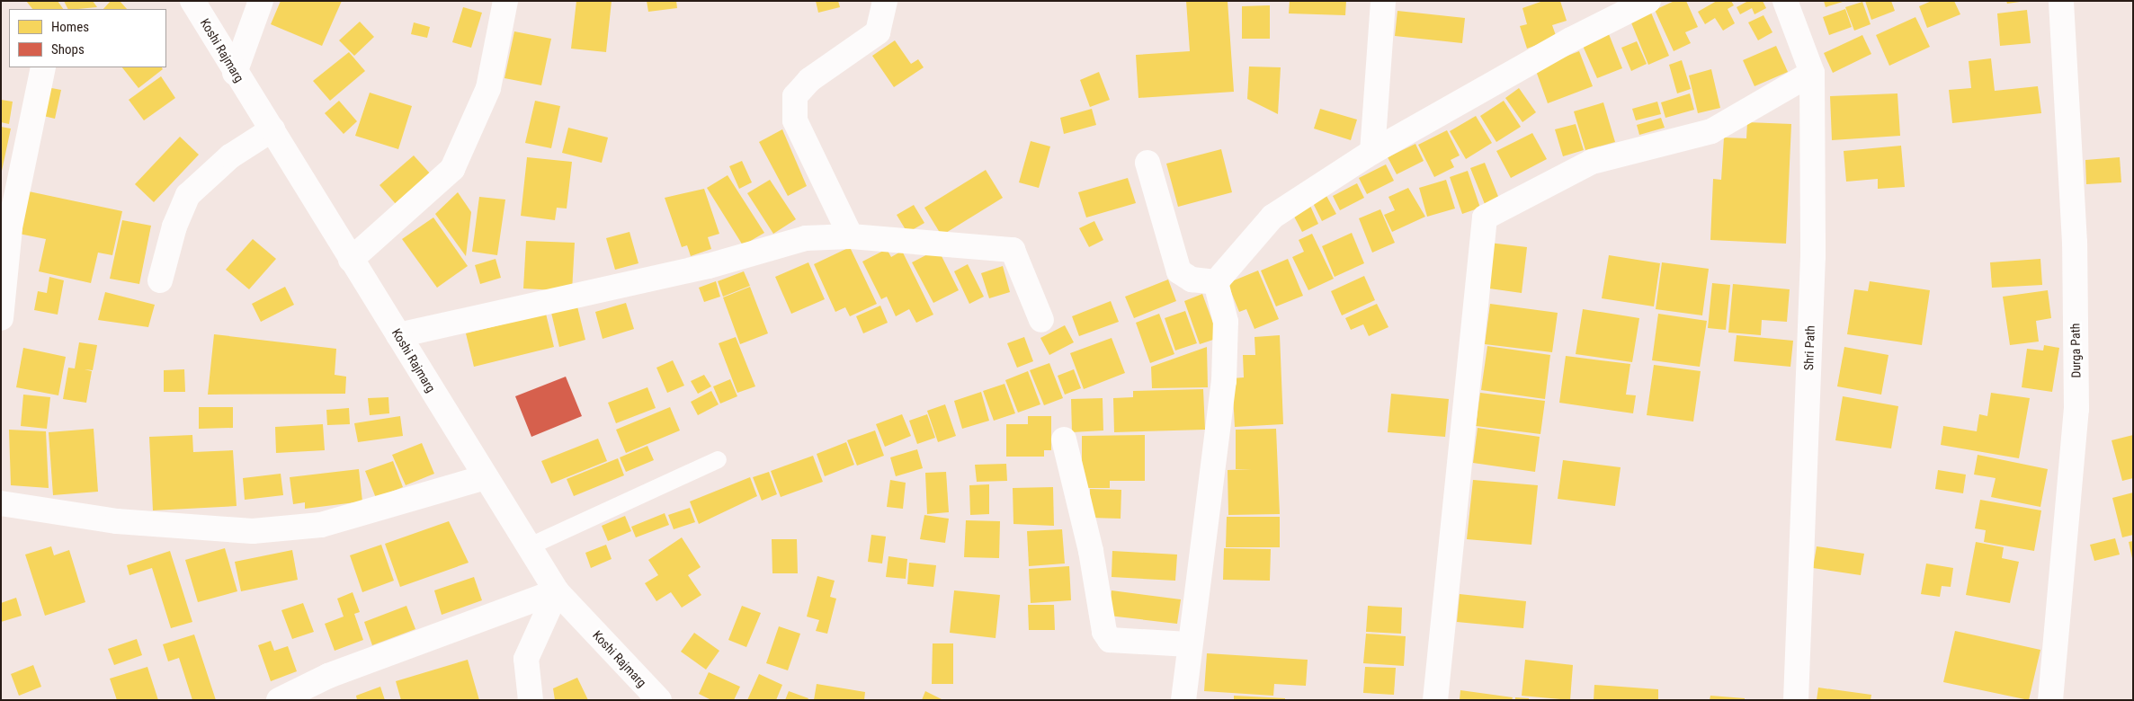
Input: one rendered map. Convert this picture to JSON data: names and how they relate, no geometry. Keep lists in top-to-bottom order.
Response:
{
  "streets": {
    "street": ["Koshi Rajmarg", "Shri Path", "Durga Path"]
  },
  "legend": ["Homes", "Shops"]
}
